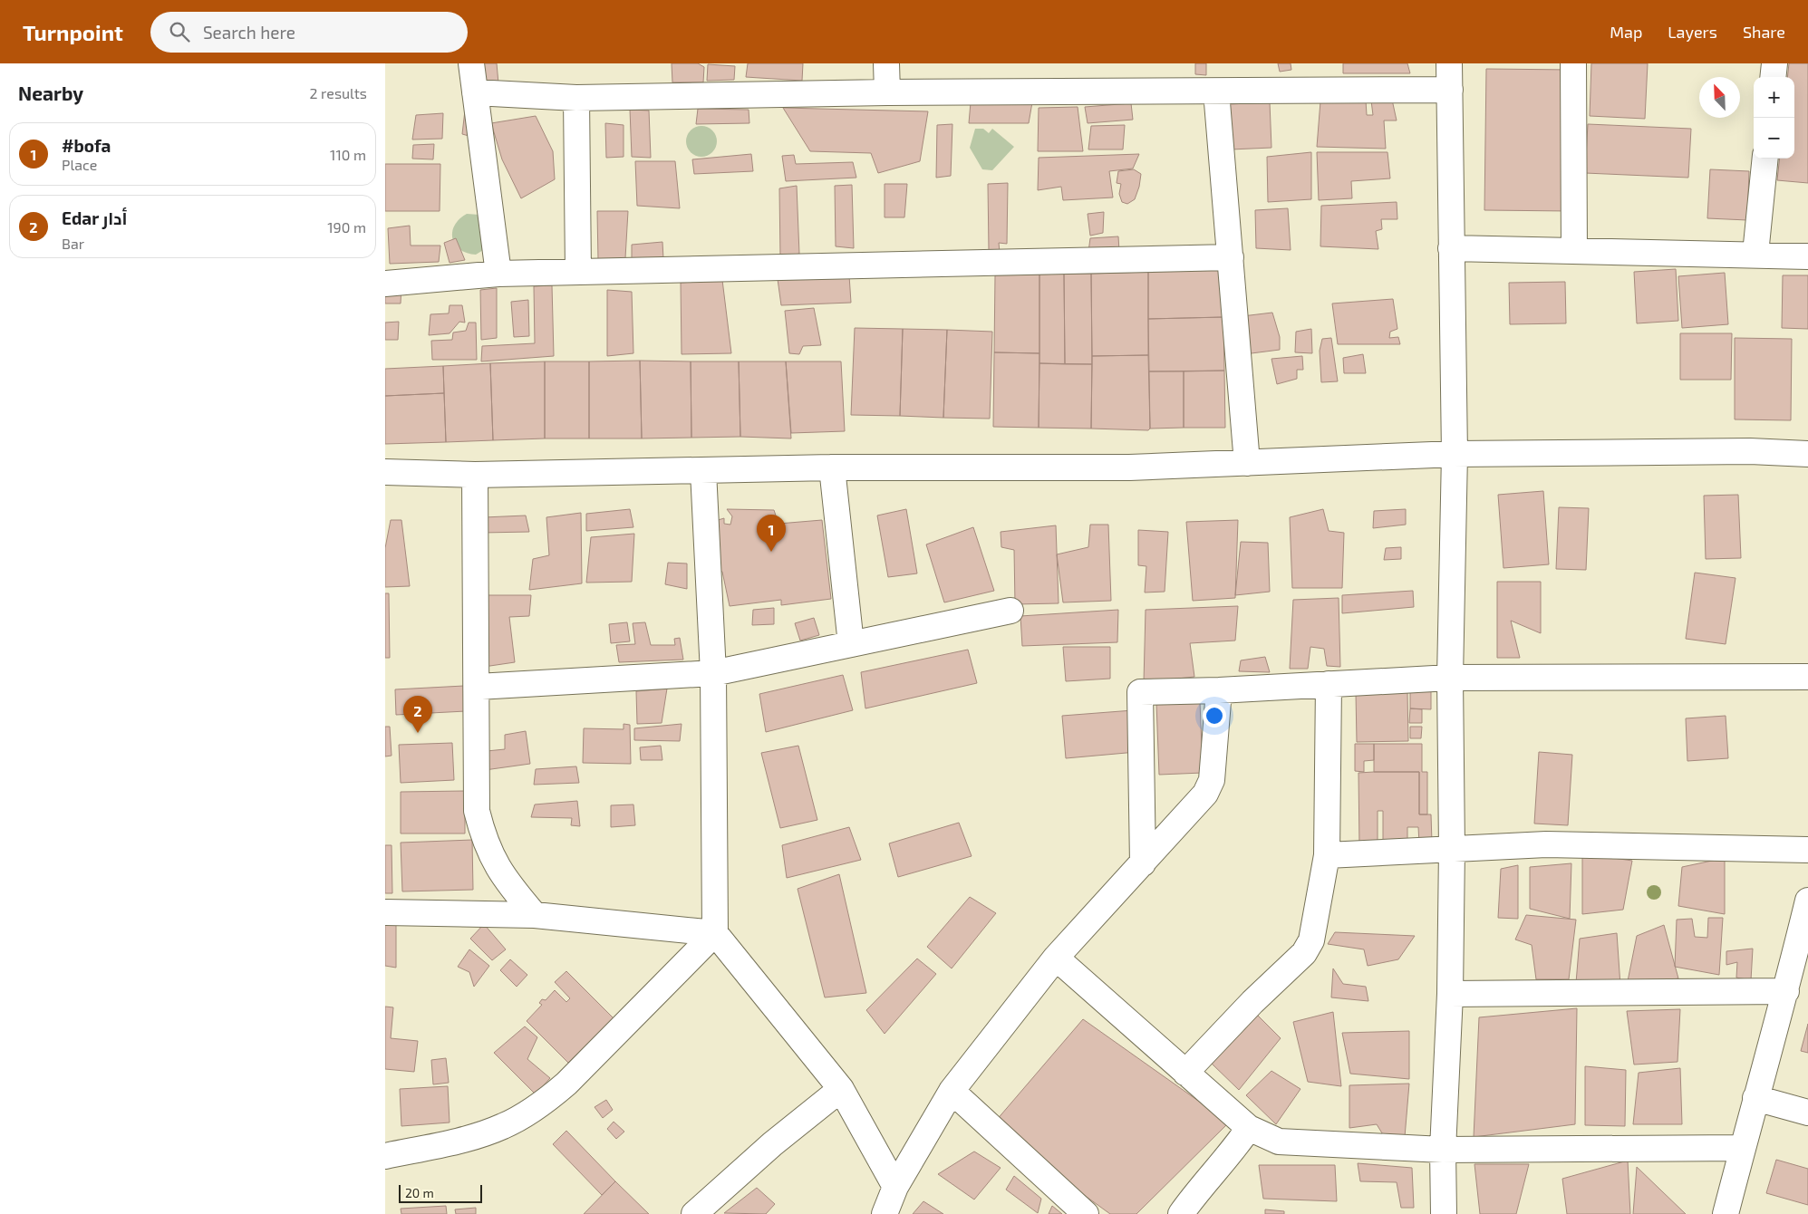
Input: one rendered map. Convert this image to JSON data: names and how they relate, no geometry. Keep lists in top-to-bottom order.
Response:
{
  "scale_bar": "20 m",
  "north": "top left",
  "page": {
    "header": "Turnpoint",
    "search": "Search here",
    "nav": ["Map", "Layers", "Share"],
    "heading": ["Nearby", "2 results"],
    "map_buttons": ["+", "−"],
    "list": [
      {
        "mark": "1",
        "name": "#bofa",
        "note": "Place",
        "value": "110 m"
      },
      {
        "mark": "2",
        "name": "Edar أدار",
        "note": "Bar",
        "value": "190 m"
      }
    ],
    "pins": ["1", "2"],
    "scale": "20 m"
  }
}
